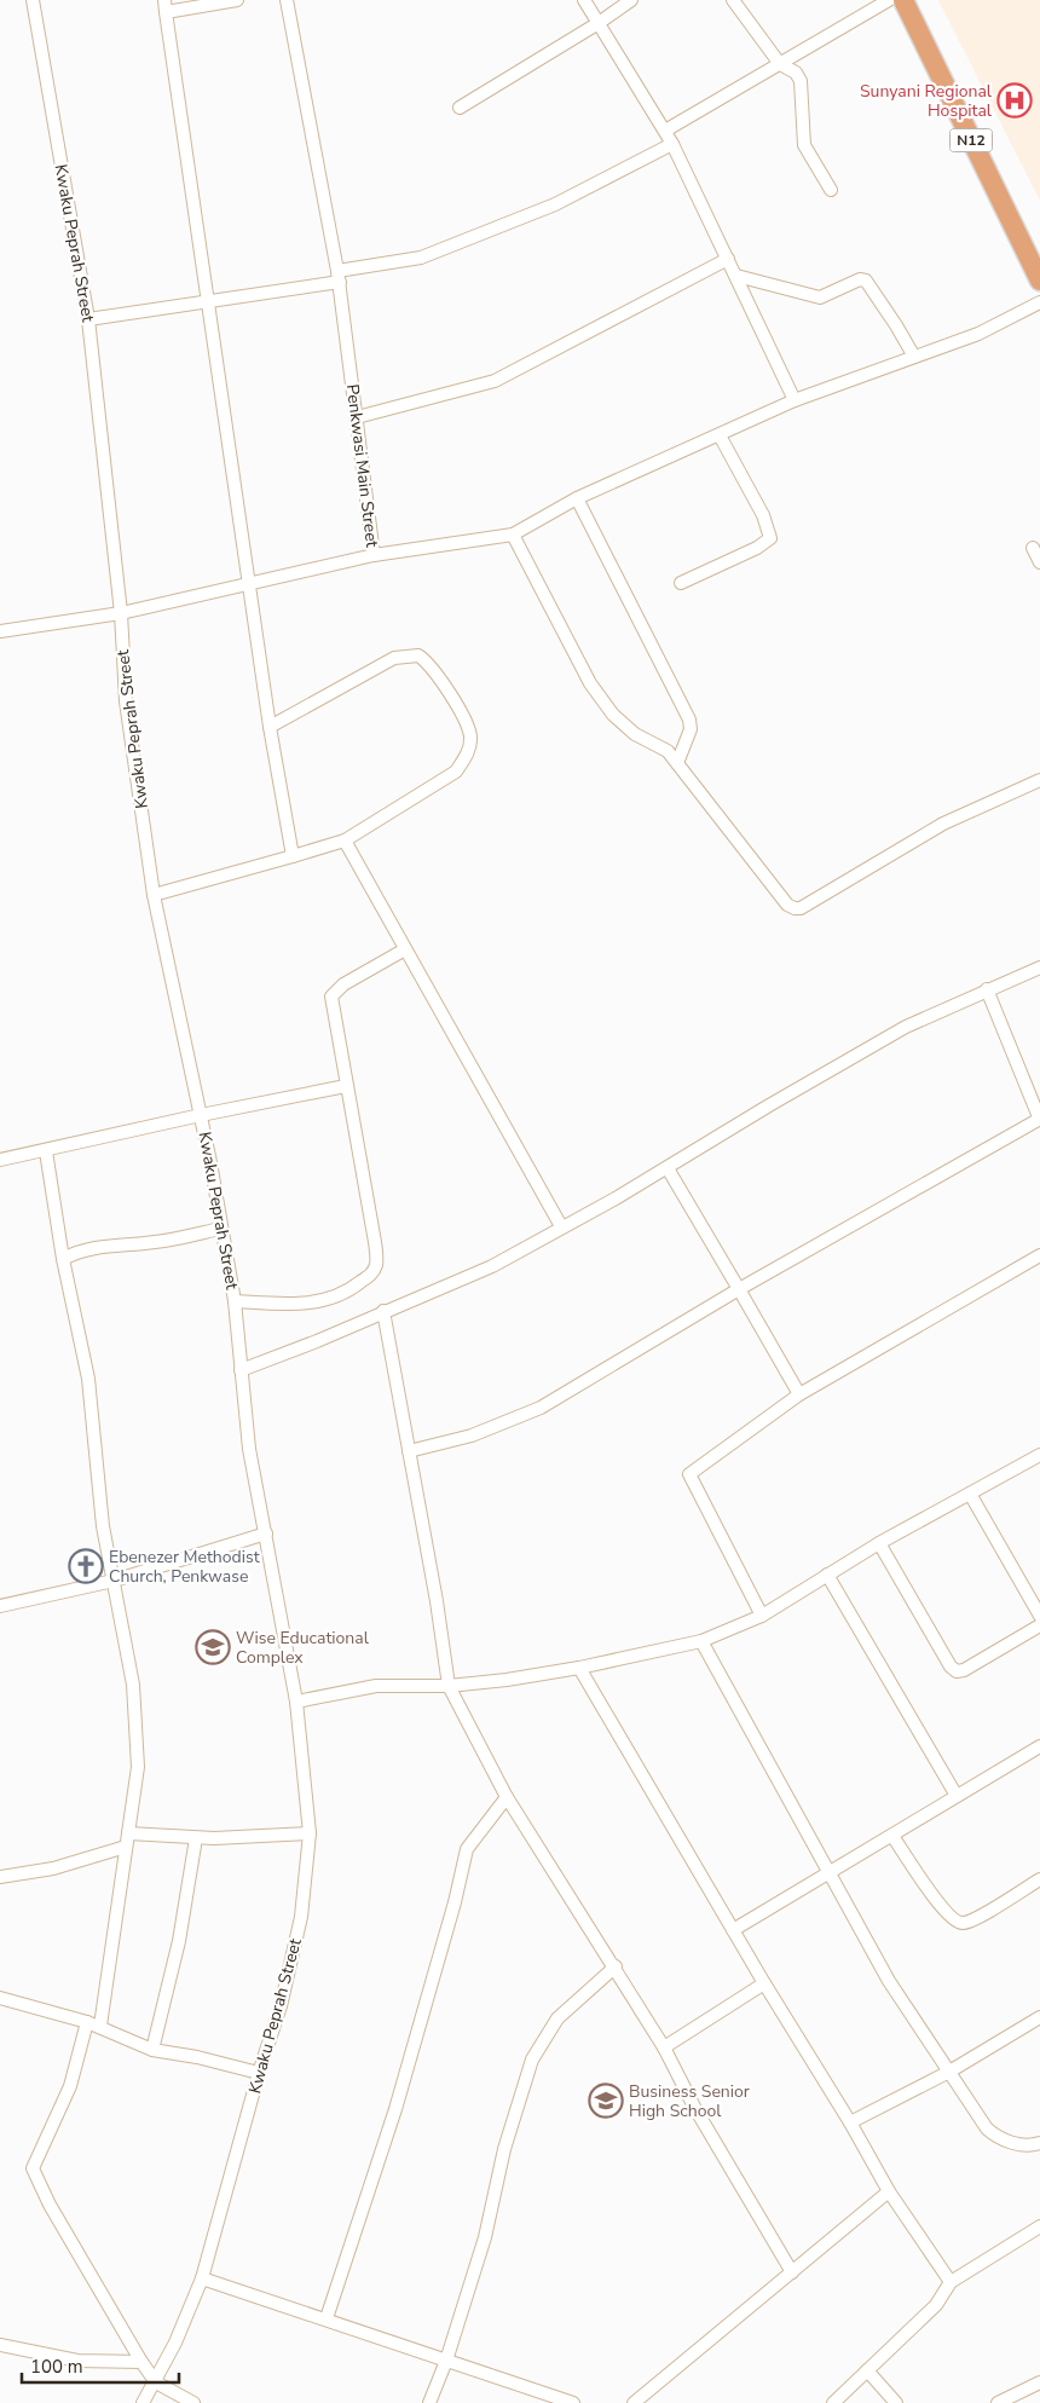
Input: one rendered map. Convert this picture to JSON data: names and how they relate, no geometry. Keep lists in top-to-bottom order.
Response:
{
  "streets": {
    "highway": ["N12"],
    "street": ["Kwaku Peprah Street", "Penkwasi Main Street"]
  },
  "crossings": [
    ["Kwaku Peprah Street", "Penkwasi Main Street"]
  ],
  "places": {
    "hospital": ["Sunyani Regional Hospital"],
    "church": ["Ebenezer Methodist Church, Penkwase"],
    "school or university": ["Wise Educational Complex", "Business Senior High School"]
  },
  "scale_bar": "100 m"
}
